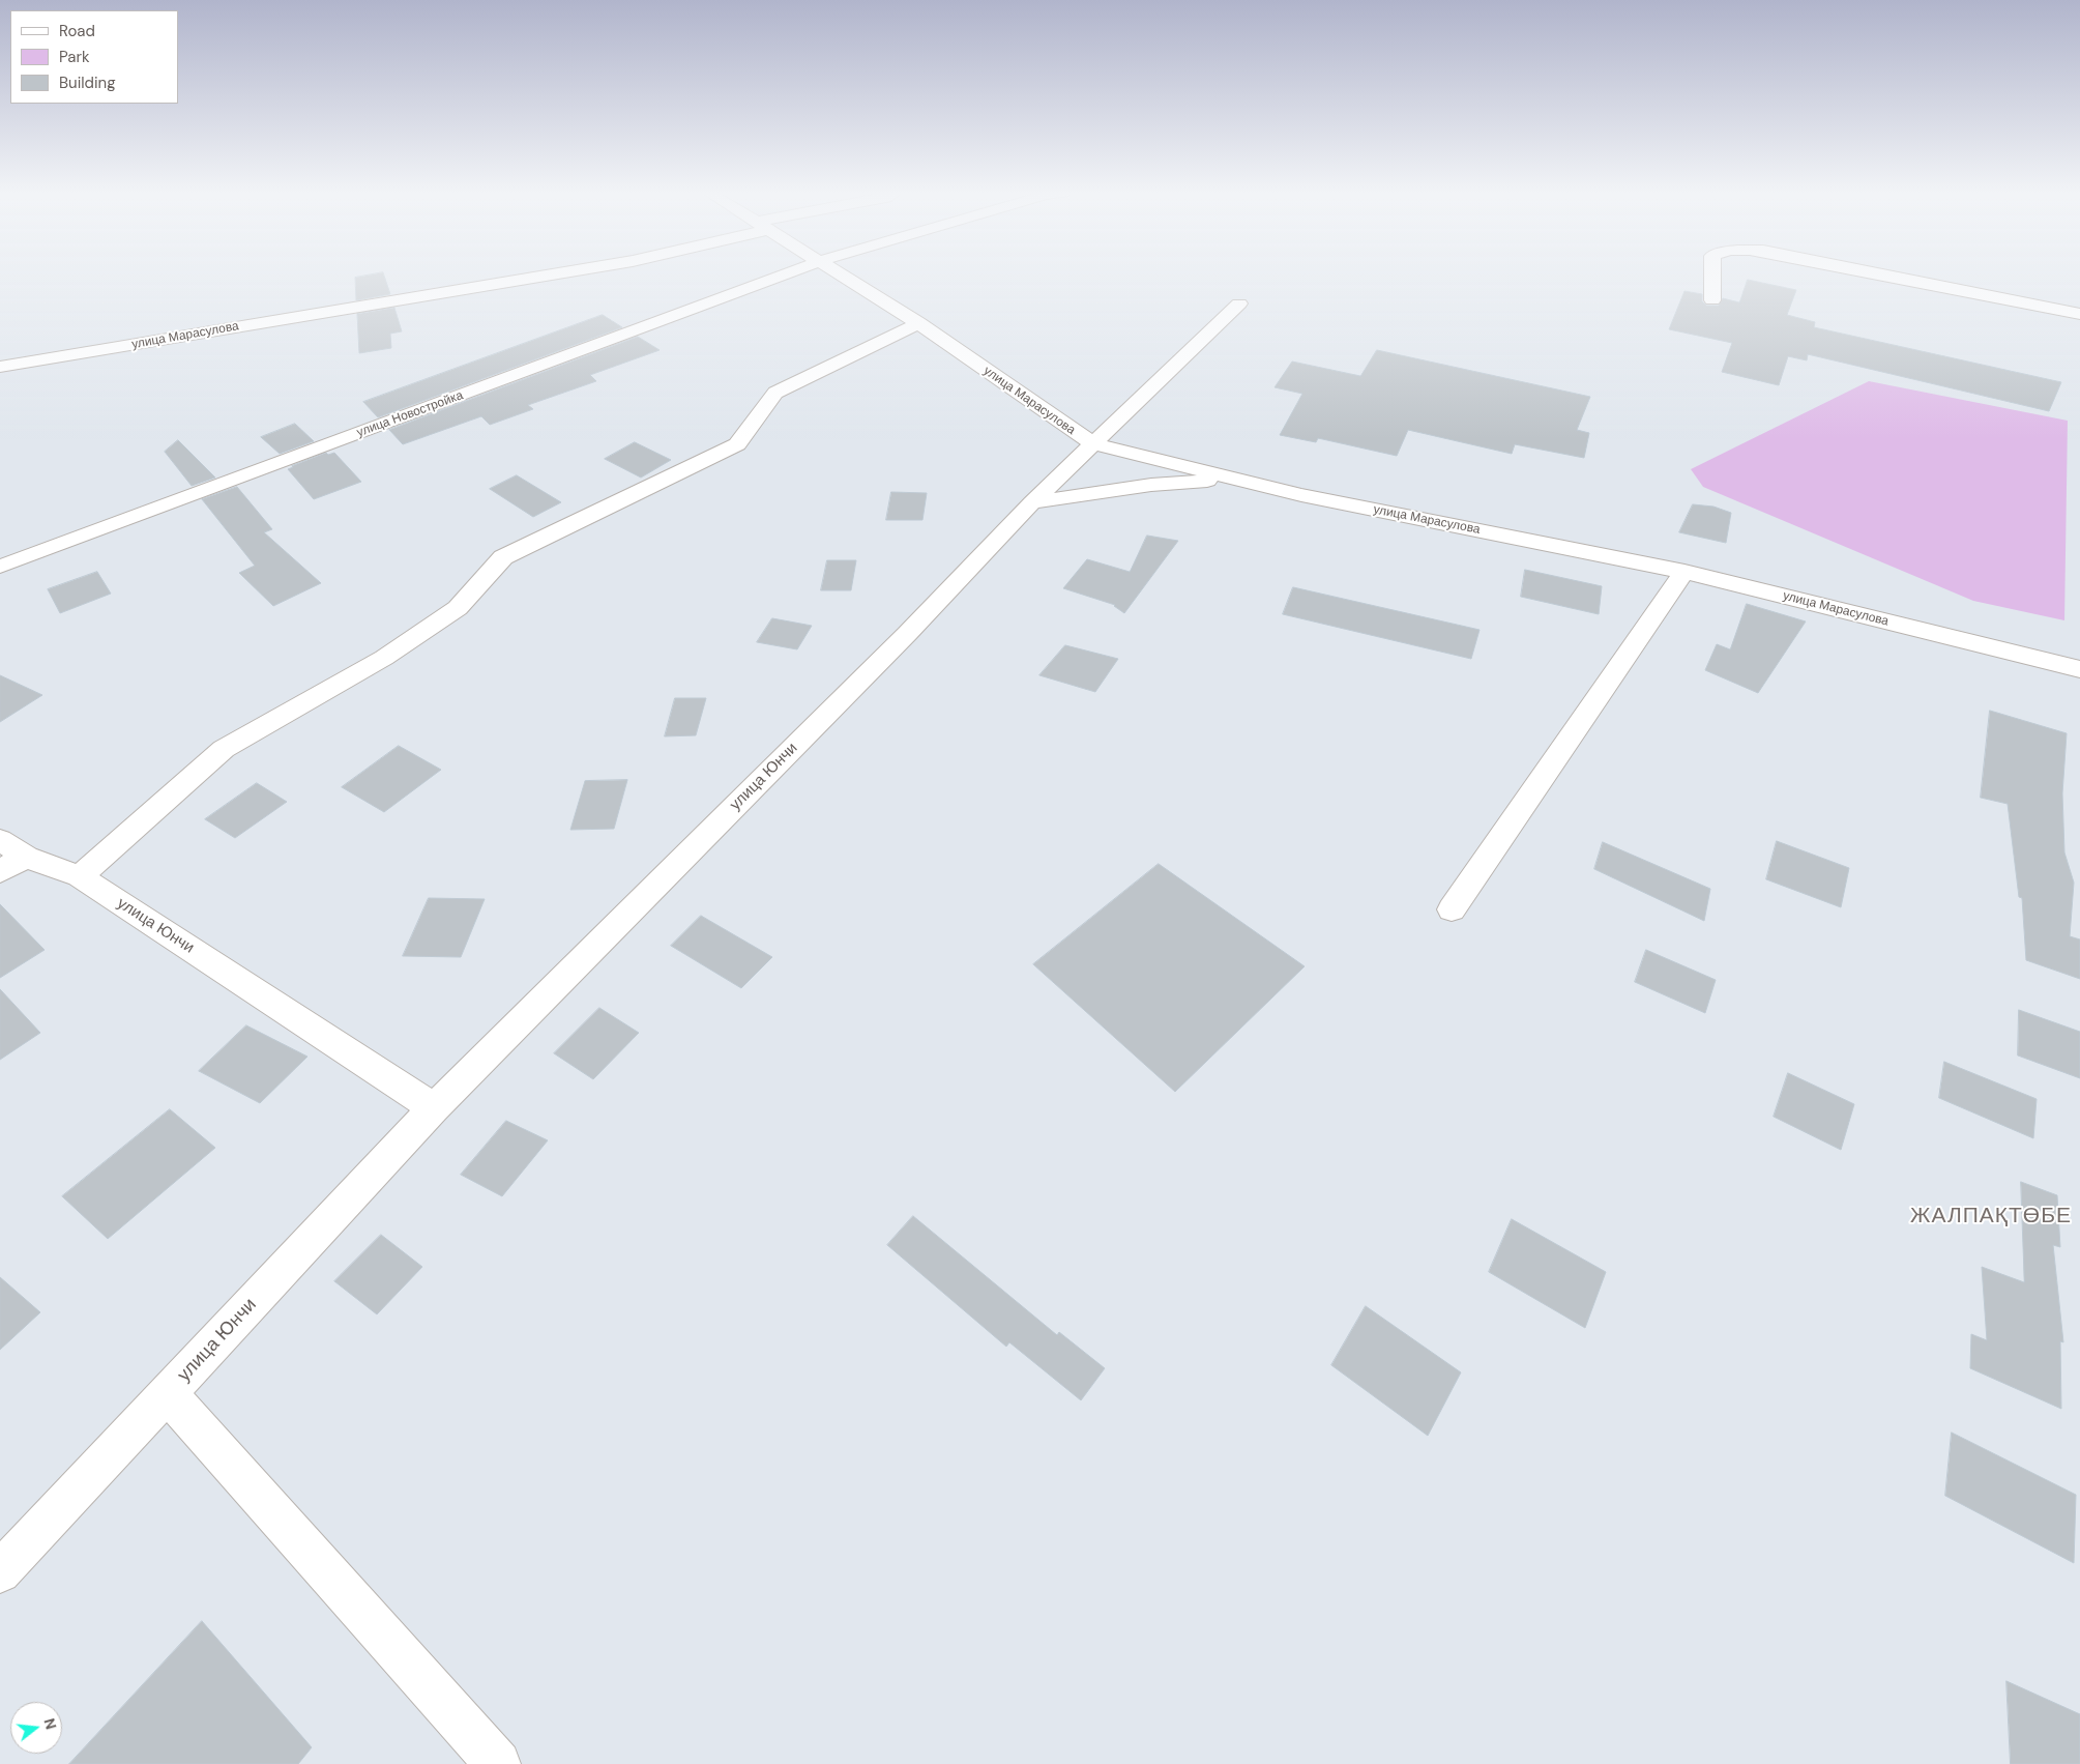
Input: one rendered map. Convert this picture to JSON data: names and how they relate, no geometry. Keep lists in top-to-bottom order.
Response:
{
  "streets": {
    "street": ["улица Марасулова", "улица Новостройка", "улица Юнчи"]
  },
  "crossings": [
    ["улица Марасулова", "улица Юнчи"]
  ],
  "districts": ["ЖАЛПАҚТӨБЕ"],
  "legend": ["Road", "Park", "Building"],
  "north": "right"
}
